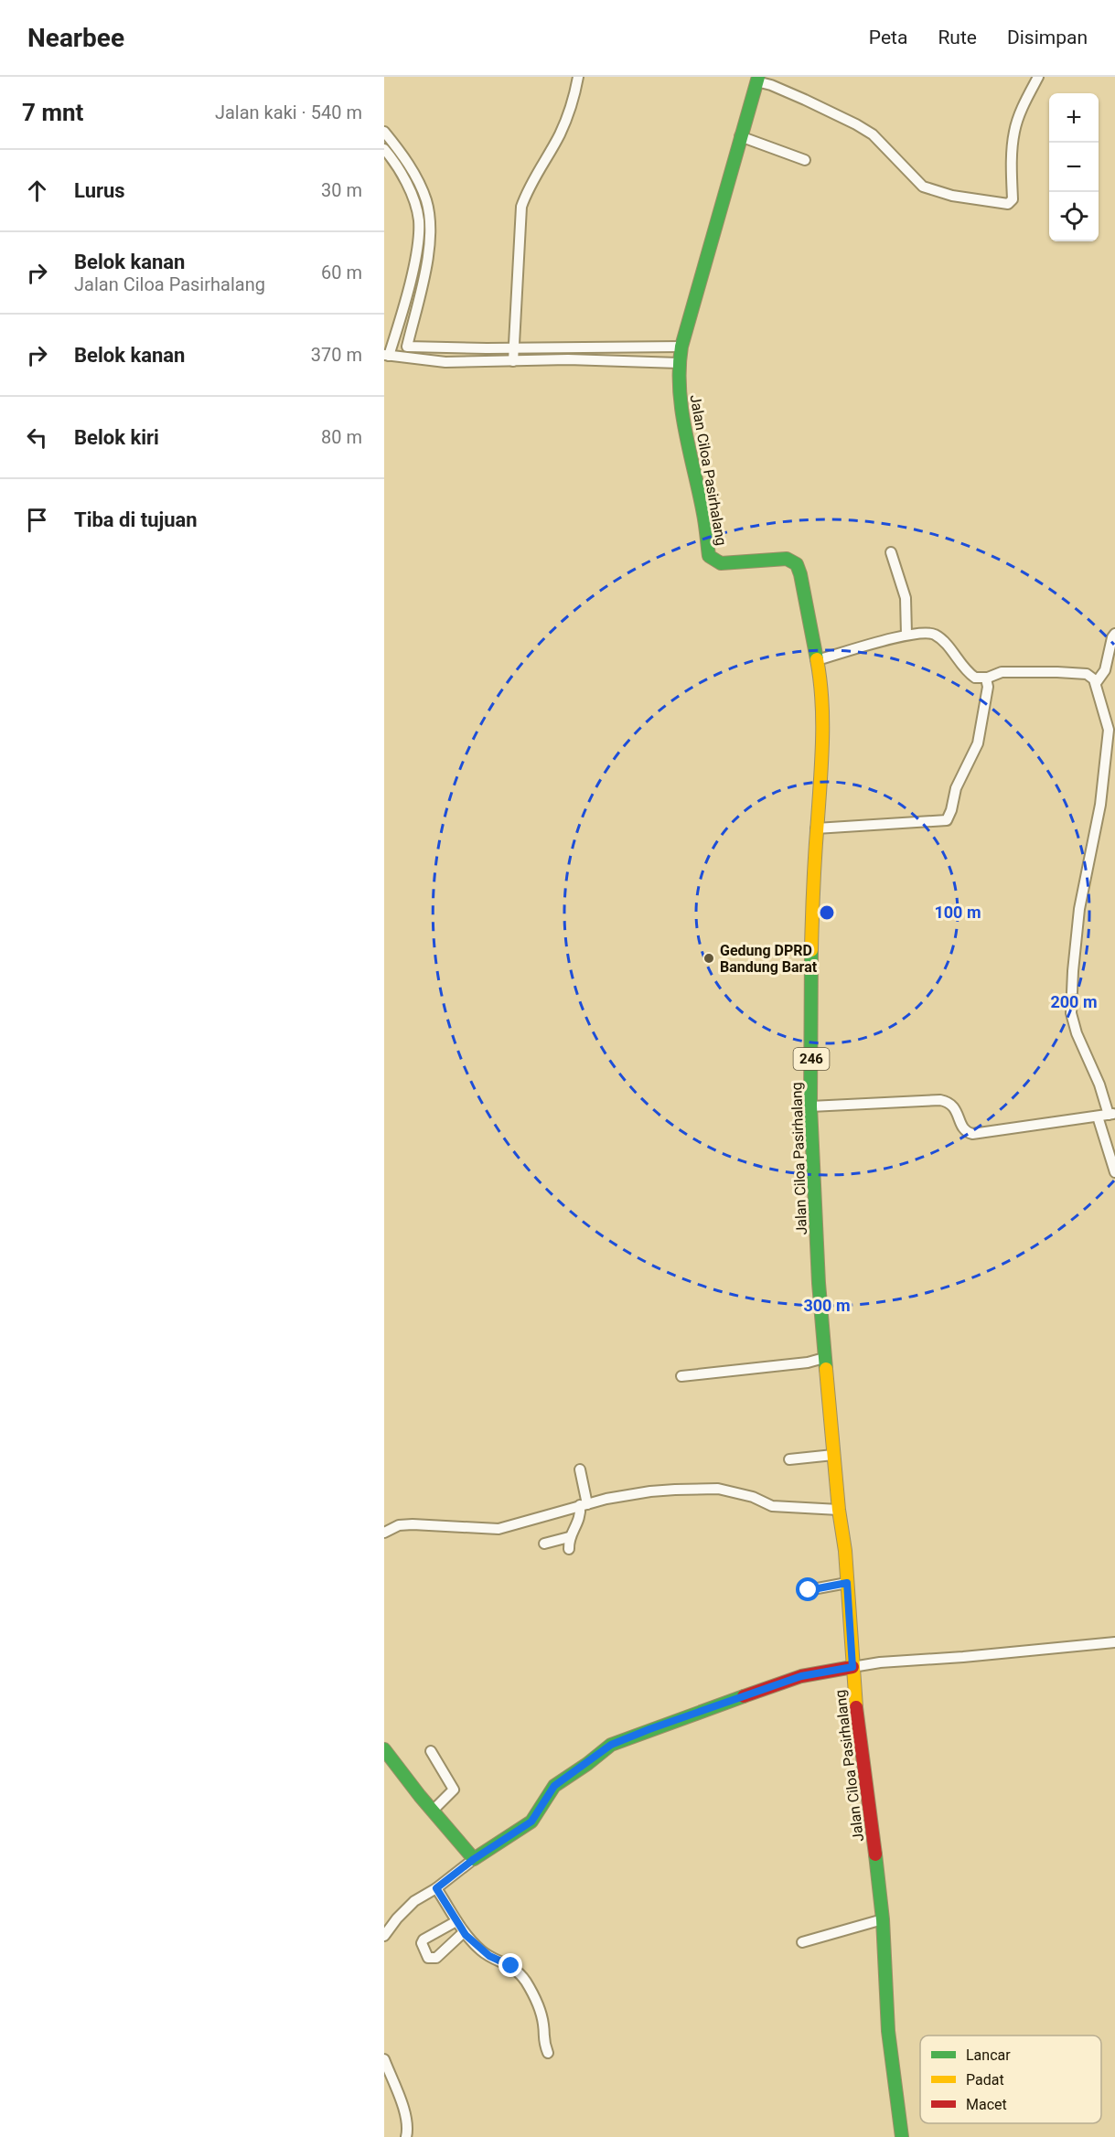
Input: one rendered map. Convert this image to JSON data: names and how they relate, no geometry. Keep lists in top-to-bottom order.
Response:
{
  "streets": {
    "main road": ["Jalan Ciloa Pasirhalang", "246"]
  },
  "places": ["Gedung DPRD Bandung Barat"],
  "legend": ["Lancar", "Padat", "Macet"],
  "page": {
    "header": "Nearbee",
    "nav": ["Peta", "Rute", "Disimpan"],
    "heading": ["7 mnt", "Jalan kaki · 540 m"],
    "map_buttons": ["+", "−"],
    "list": [
      ["Lurus", "30 m"],
      ["Belok kanan", "Jalan Ciloa Pasirhalang", "60 m"],
      ["Belok kanan", "370 m"],
      ["Belok kiri", "80 m"],
      "Tiba di tujuan"
    ]
  },
  "rings": ["100 m", "200 m", "300 m"]
}
